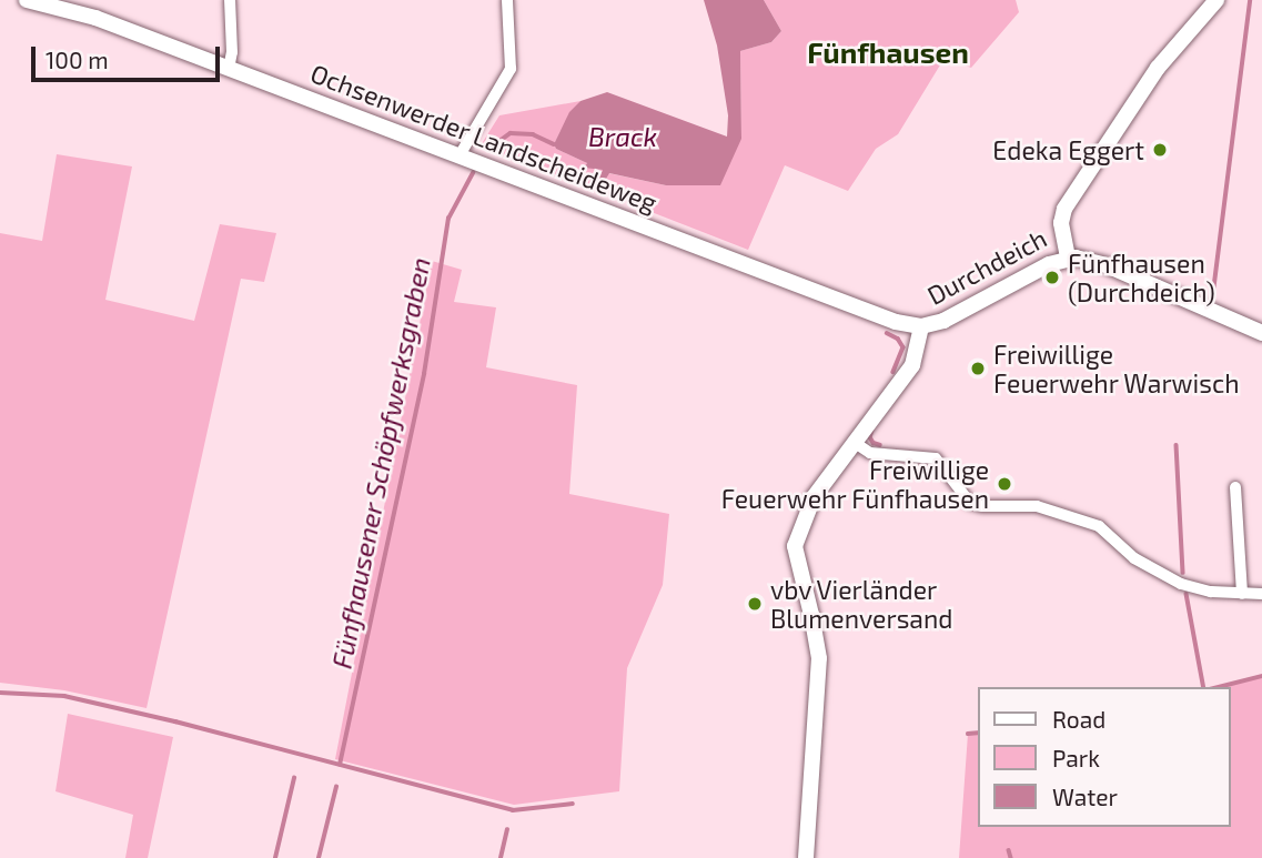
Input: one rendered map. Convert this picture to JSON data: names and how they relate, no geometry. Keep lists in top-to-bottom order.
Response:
{
  "streets": {
    "street": ["Ochsenwerder Landscheideweg", "Durchdeich"]
  },
  "crossings": [
    ["Ochsenwerder Landscheideweg", "Durchdeich"]
  ],
  "districts": ["Fünfhausen"],
  "water": ["Brack", "Fünfhausener Schöpfwerksgraben"],
  "places": [
    "Edeka Eggert",
    "Fünfhausen (Durchdeich)",
    "Freiwillige Feuerwehr Warwisch",
    "Freiwillige Feuerwehr Fünfhausen",
    "vbv Vierländer Blumenversand"
  ],
  "legend": ["Road", "Park", "Water"],
  "scale_bar": "100 m"
}
